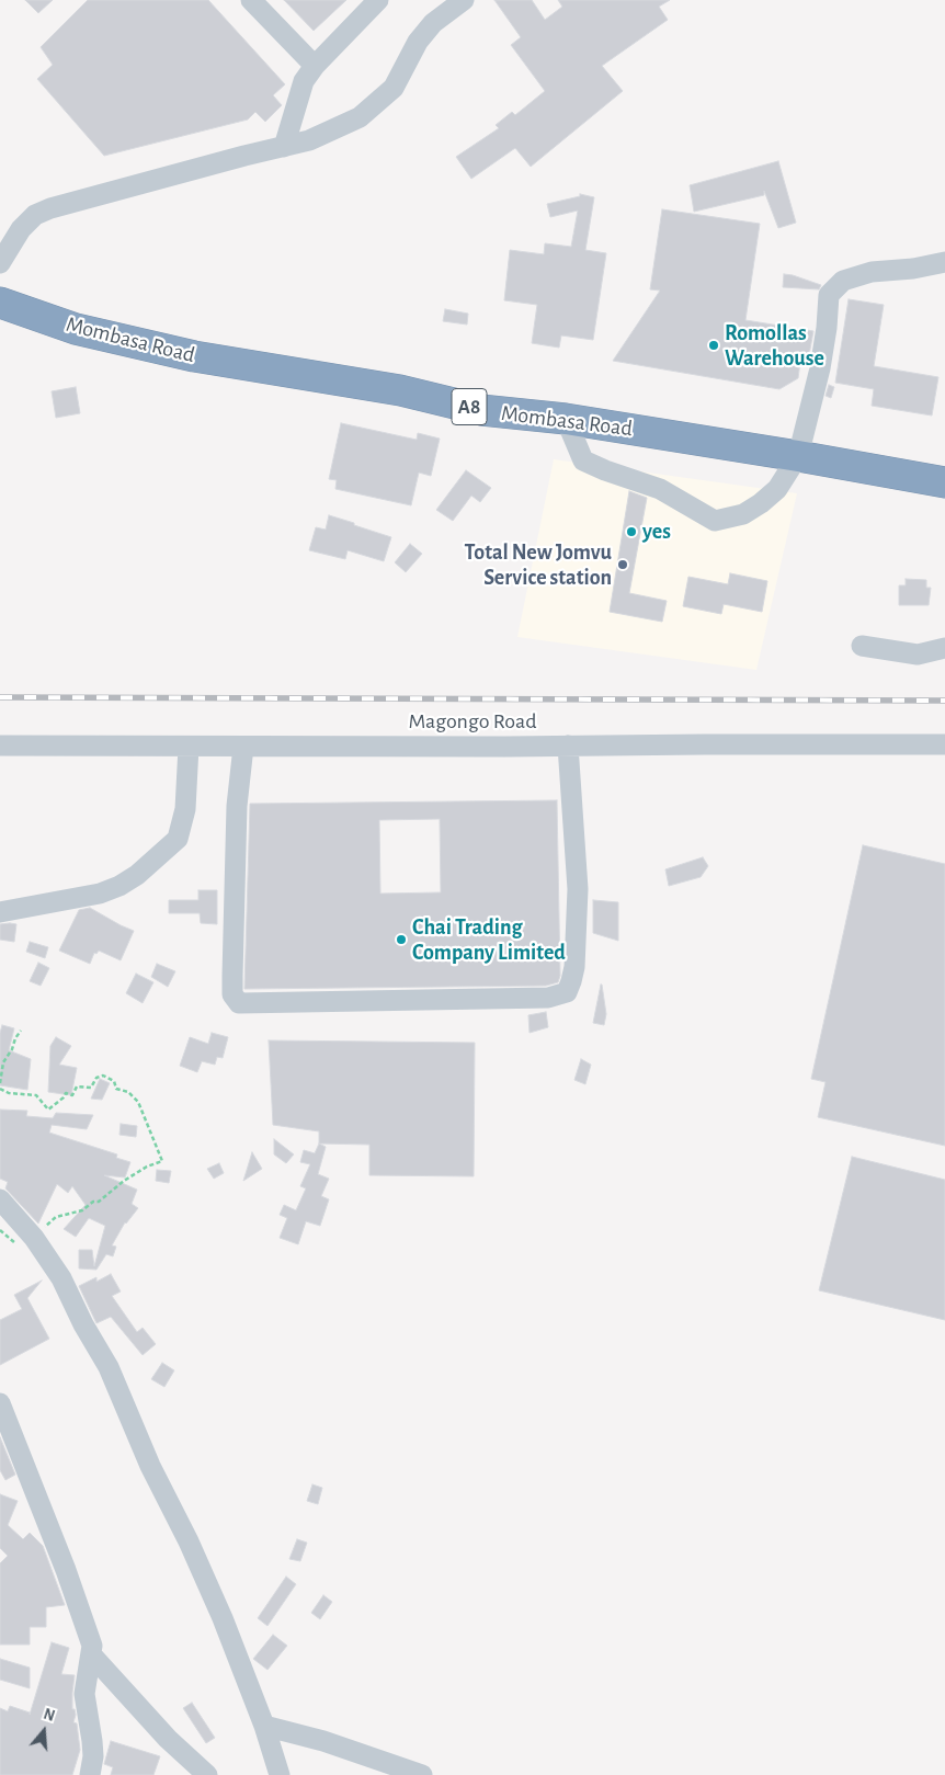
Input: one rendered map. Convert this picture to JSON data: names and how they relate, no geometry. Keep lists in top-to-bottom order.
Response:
{
  "streets": {
    "highway": ["Mombasa Road", "A8"],
    "street": ["Magongo Road"]
  },
  "places": [
    "Romollas Warehouse",
    "yes",
    "Total New Jomvu Service station",
    "Chai Trading Company Limited"
  ],
  "north": "top"
}
